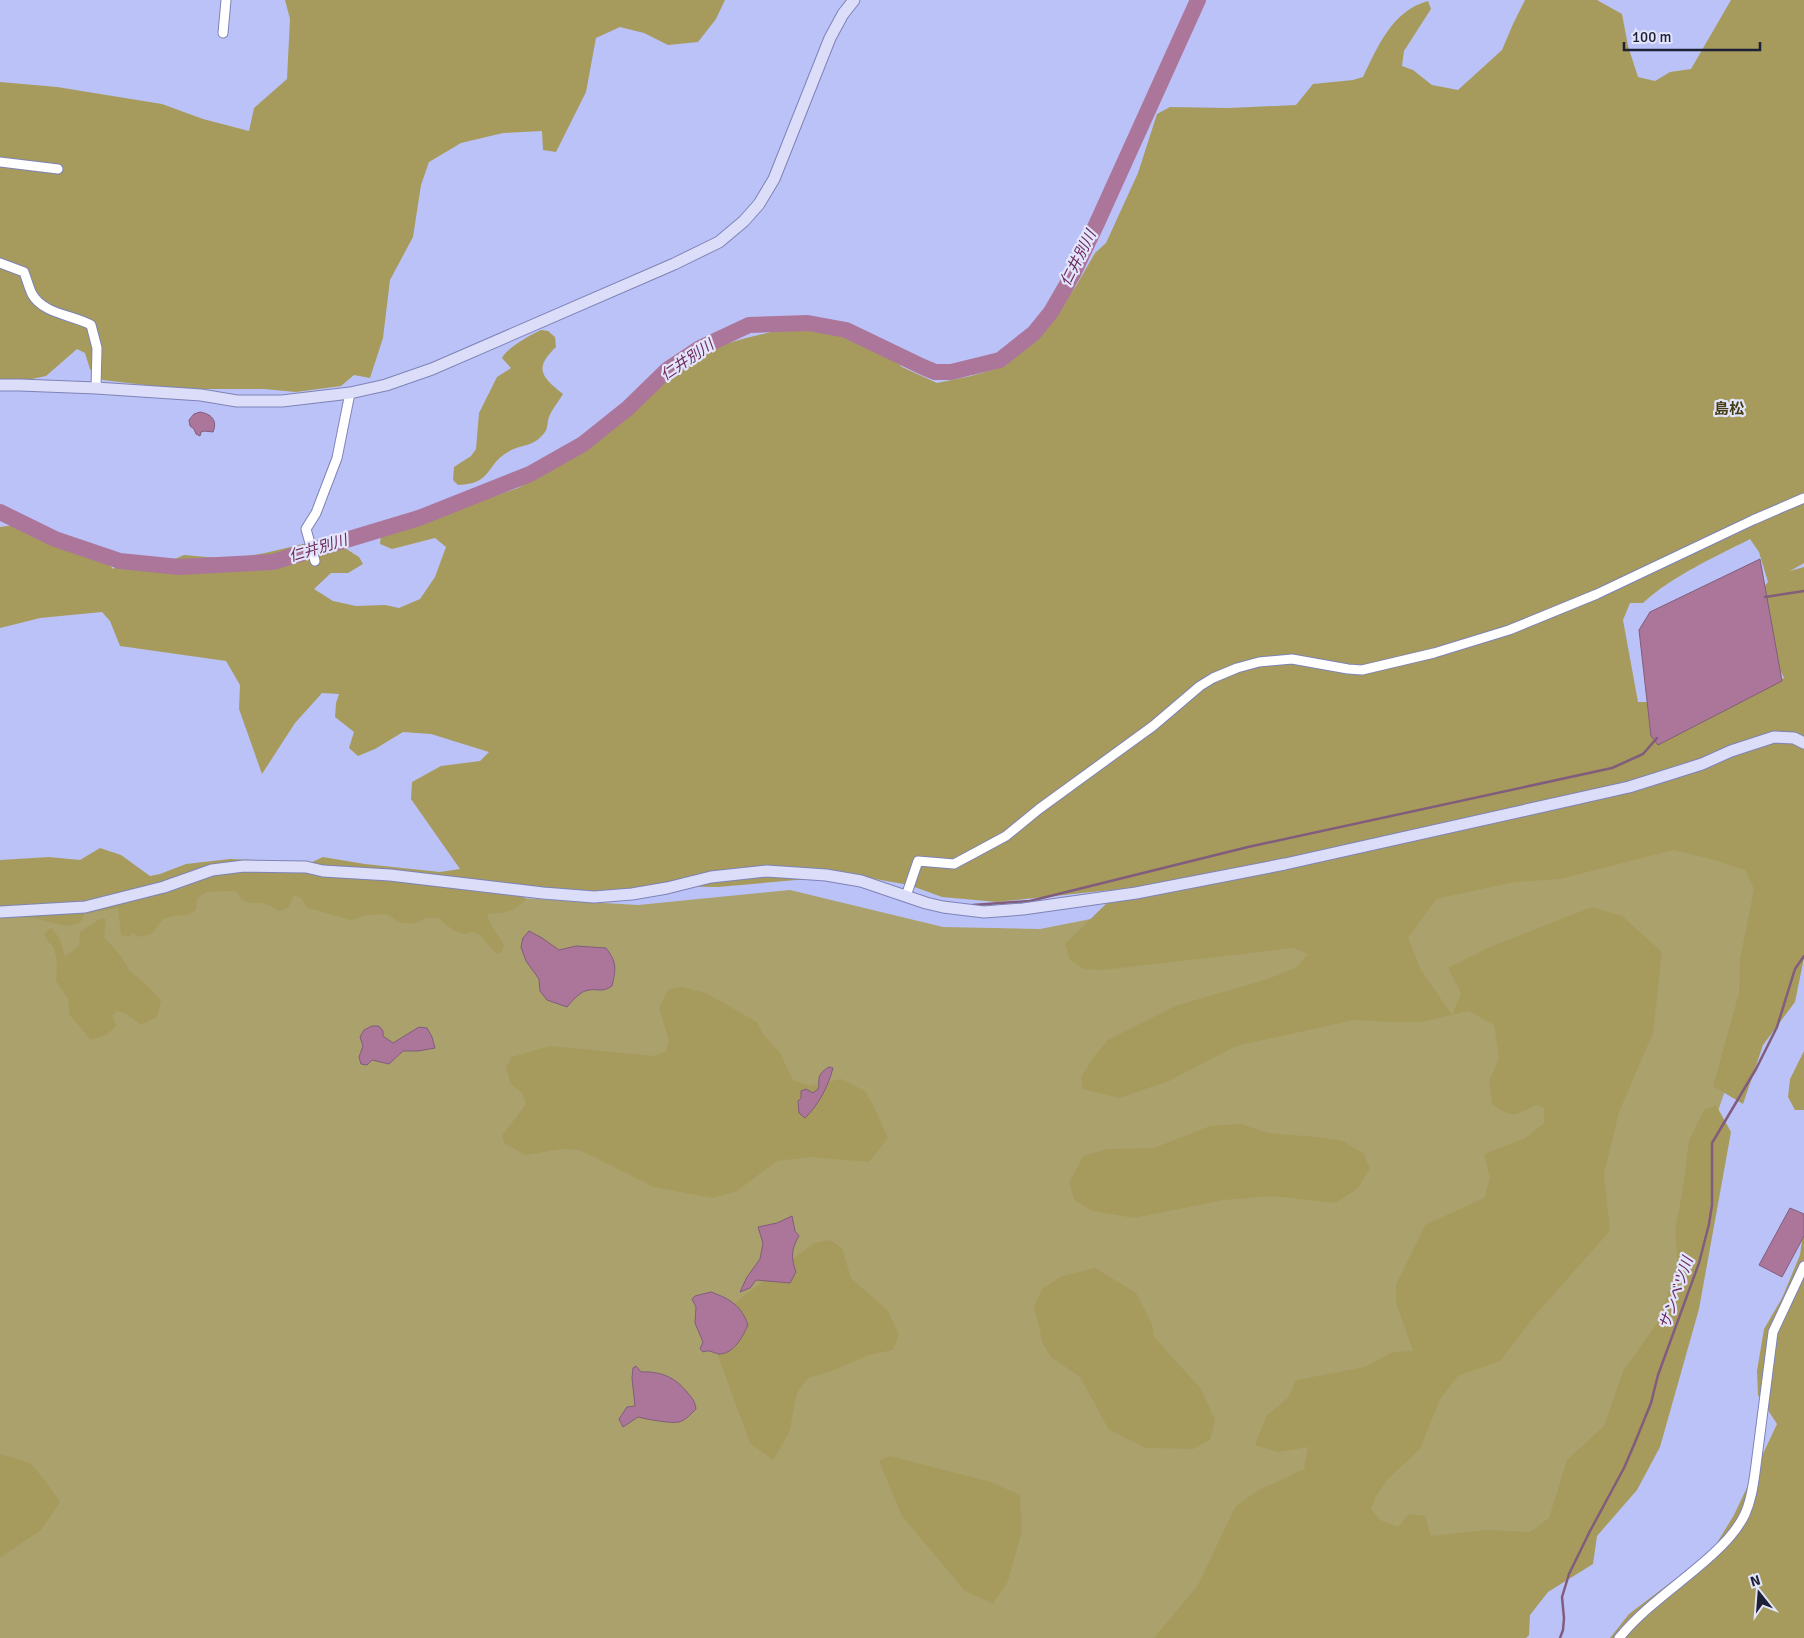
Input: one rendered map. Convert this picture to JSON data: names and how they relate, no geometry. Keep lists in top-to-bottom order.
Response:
{
  "districts": ["島松"],
  "water": ["仁井別川", "サンベツ川"],
  "scale_bar": "100 m",
  "north": "top"
}
